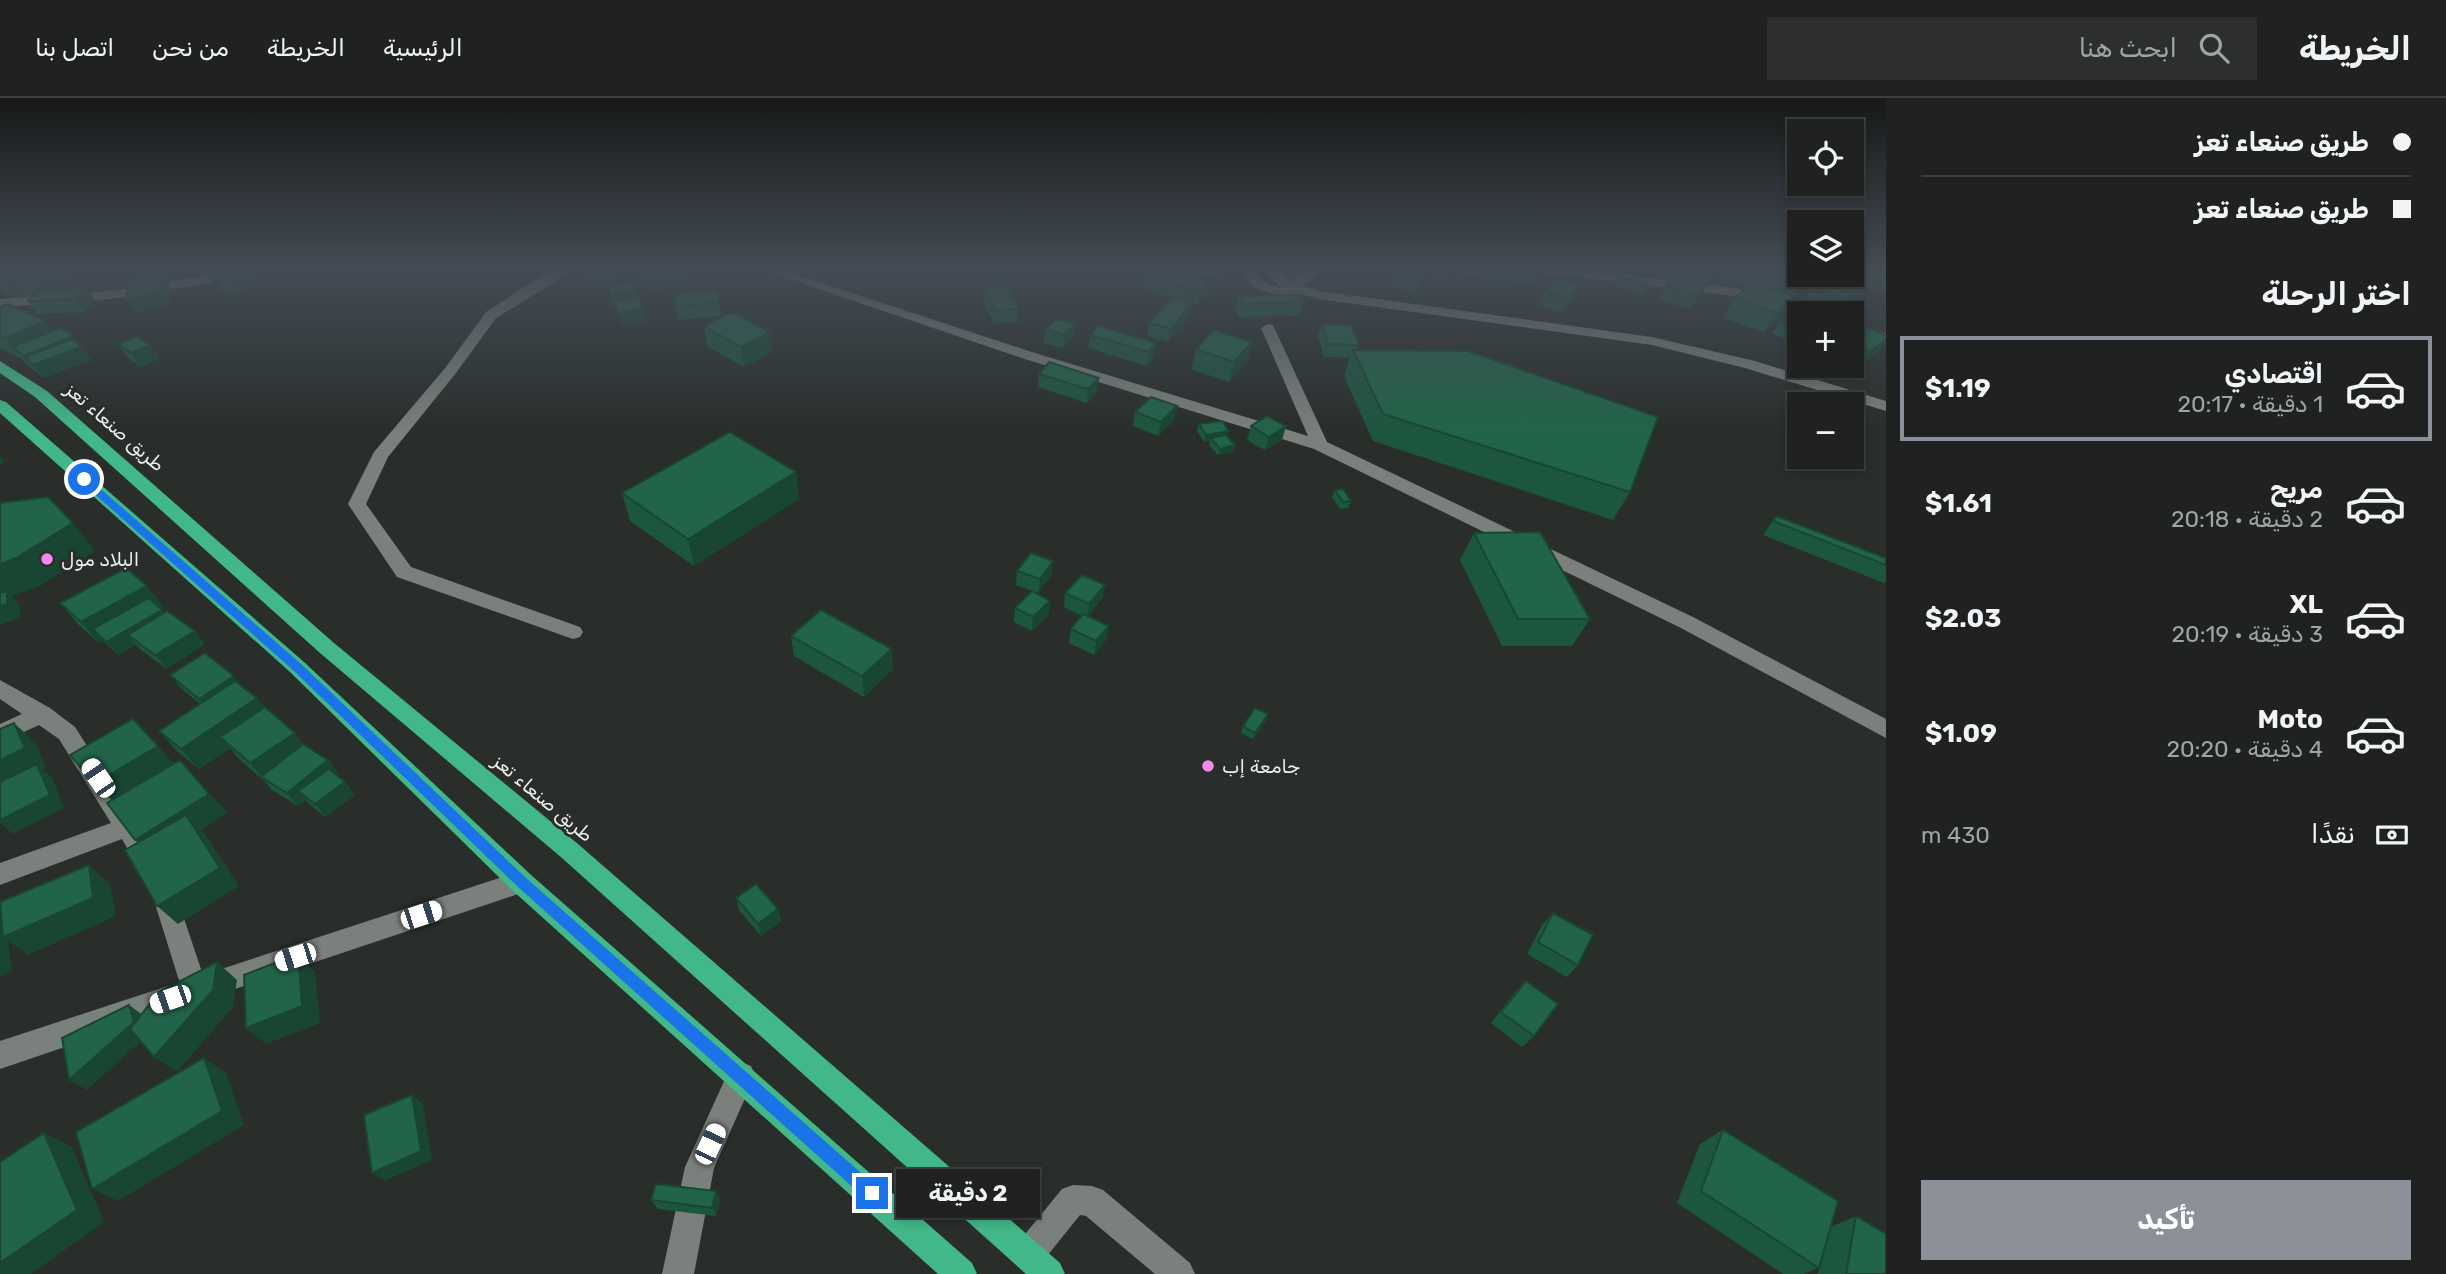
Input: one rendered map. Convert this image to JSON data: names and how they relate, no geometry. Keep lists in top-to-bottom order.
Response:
{
  "streets": {
    "highway": ["طريق صنعاء تعز"]
  },
  "places": ["البلاد مول", "جامعة إب"],
  "page": {
    "header": "الخريطة",
    "search": "ابحث هنا",
    "nav": [
      "الرئيسية",
      "الخريطة",
      "من نحن",
      "اتصل بنا"
    ],
    "banner": ["طريق صنعاء تعز", "طريق صنعاء تعز"],
    "map_buttons": ["+", "−"],
    "heading": "اختر الرحلة",
    "list": [
      {
        "name": "اقتصادي",
        "note": "1 دقيقة · 20:17",
        "value": "$1.19"
      },
      {
        "name": "مريح",
        "note": "2 دقيقة · 20:18",
        "value": "$1.61"
      },
      {
        "name": "XL",
        "note": "3 دقيقة · 20:19",
        "value": "$2.03"
      },
      {
        "name": "Moto",
        "note": "4 دقيقة · 20:20",
        "value": "$1.09"
      }
    ],
    "pay": ["نقدًا", "430 m"],
    "buttons": "تأكيد",
    "bubble": "2 دقيقة"
  }
}
